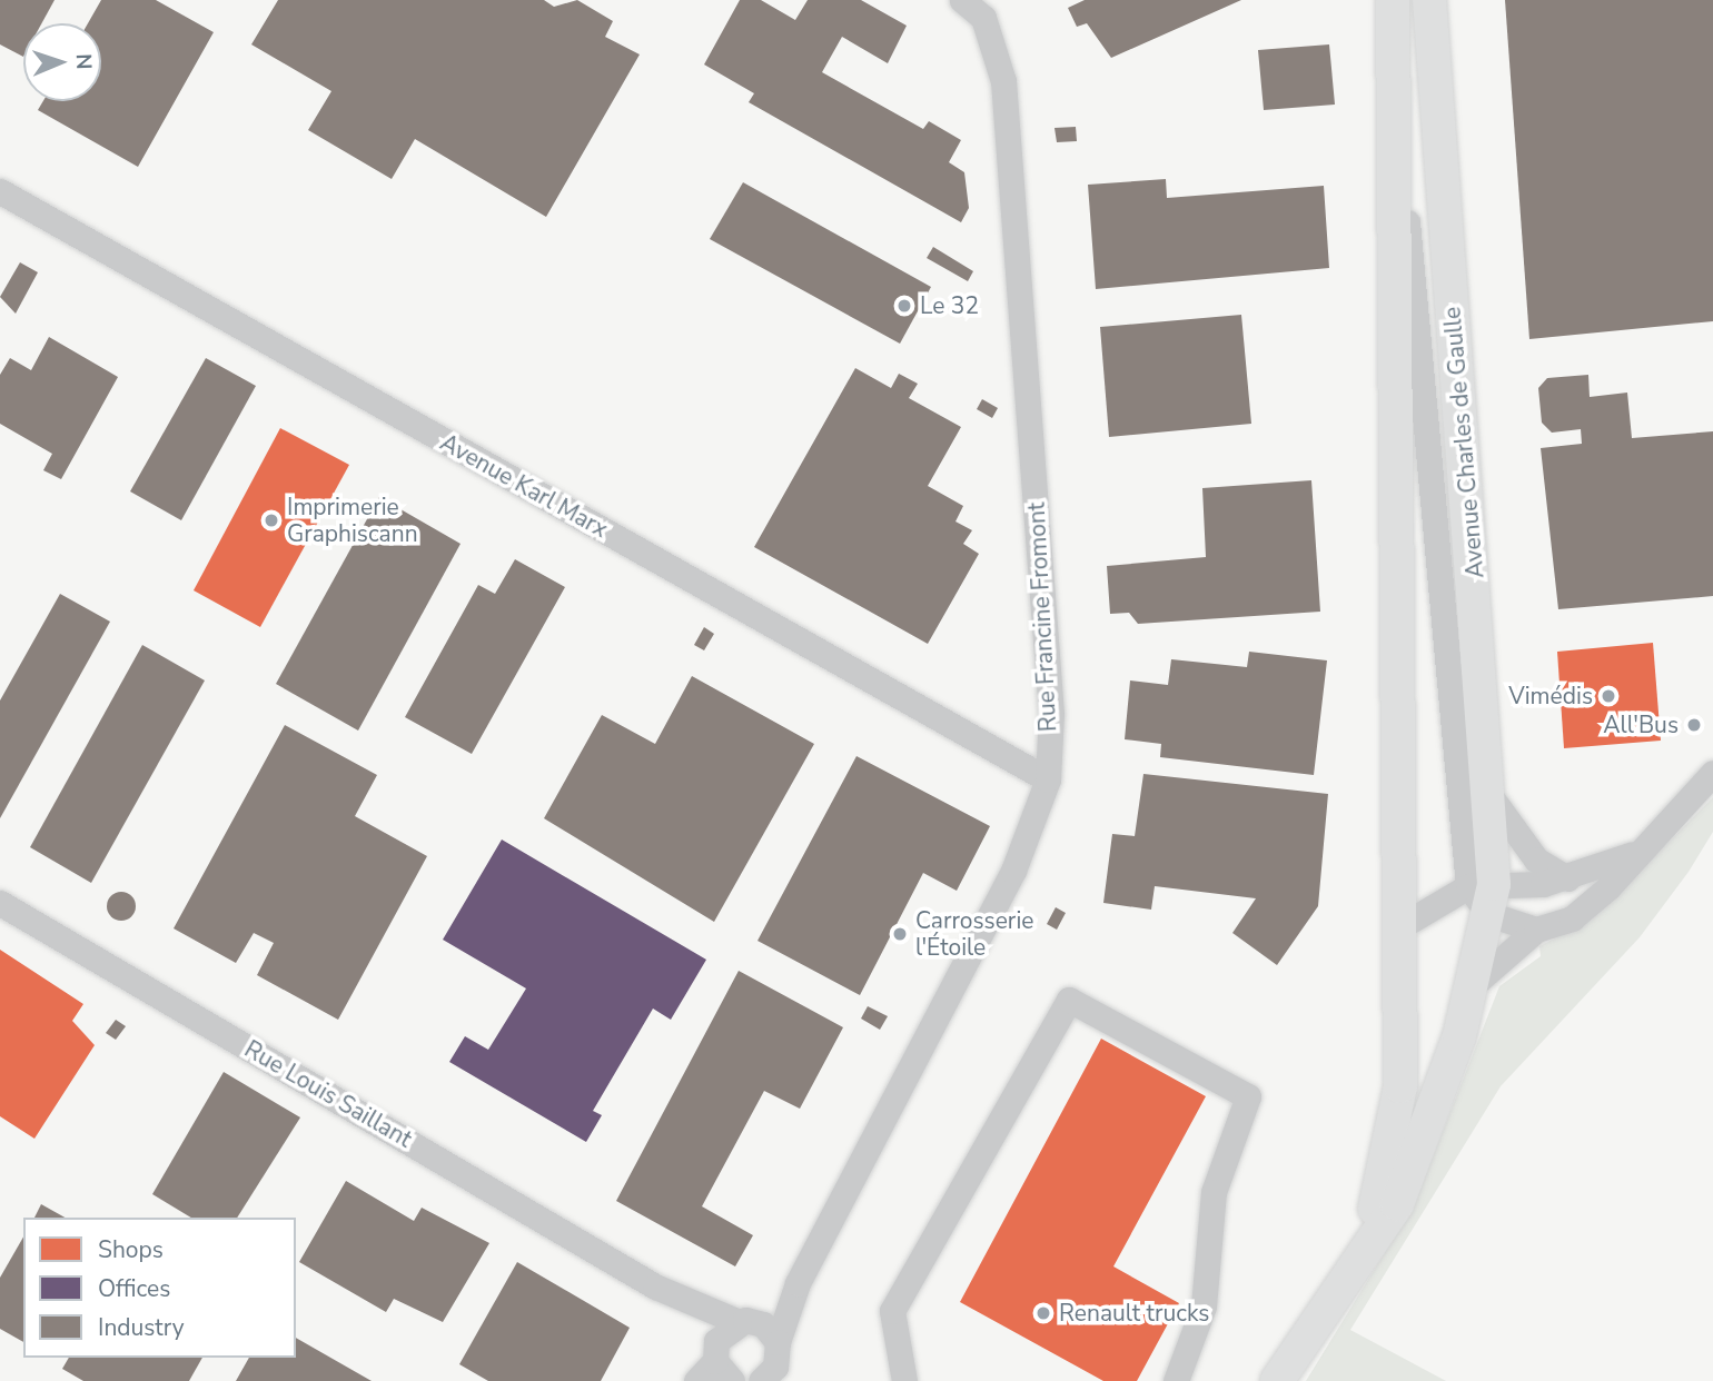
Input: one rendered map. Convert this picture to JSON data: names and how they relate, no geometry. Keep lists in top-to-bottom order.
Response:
{
  "streets": {
    "main road": ["Avenue Charles de Gaulle"],
    "street": ["Avenue Karl Marx", "Rue Francine Fromont", "Rue Louis Saillant"]
  },
  "crossings": [
    ["Avenue Karl Marx", "Rue Francine Fromont"],
    ["Rue Francine Fromont", "Rue Louis Saillant"]
  ],
  "places": [
    "Le 32",
    "Imprimerie Graphiscann",
    "Vimédis",
    "All'Bus",
    "Carrosserie l'Étoile",
    "Renault trucks"
  ],
  "legend": ["Shops", "Offices", "Industry"],
  "north": "right"
}
